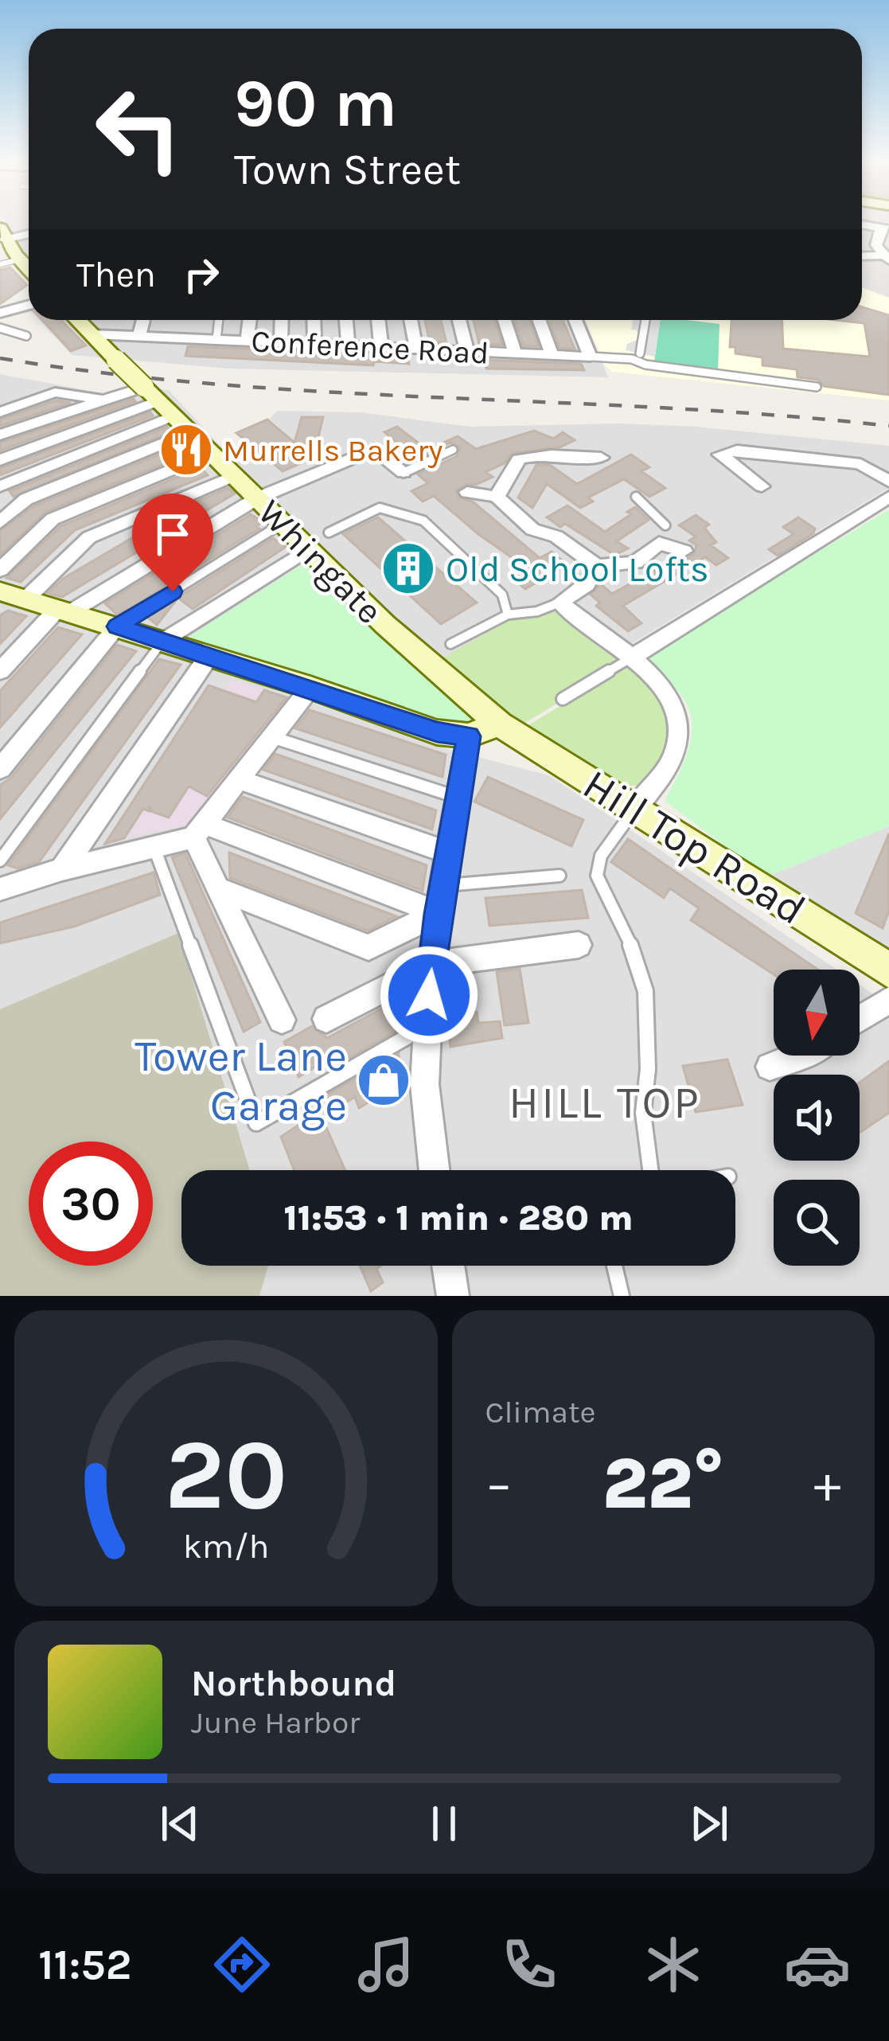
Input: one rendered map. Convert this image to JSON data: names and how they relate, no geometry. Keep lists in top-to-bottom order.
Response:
{
  "streets": {
    "street": ["Conference Road", "Whingate", "Hill Top Road"]
  },
  "crossings": [
    ["Conference Road", "Whingate"],
    ["Whingate", "Hill Top Road"]
  ],
  "districts": ["HILL TOP"],
  "places": {
    "restaurant": ["Murrells Bakery"],
    "building": ["Old School Lofts"],
    "shop": ["Tower Lane Garage"]
  },
  "north": "bottom",
  "page": {
    "turn": ["90 m", "Town Street"],
    "then": "Then",
    "limit": "30",
    "trip": "11:53 · 1 min · 280 m",
    "tile": "Climate",
    "heat": ["−", "22°", "+"],
    "song": ["Northbound", "June Harbor"],
    "tabs": "11:52",
    "gauge": ["20", "km/h"]
  }
}
